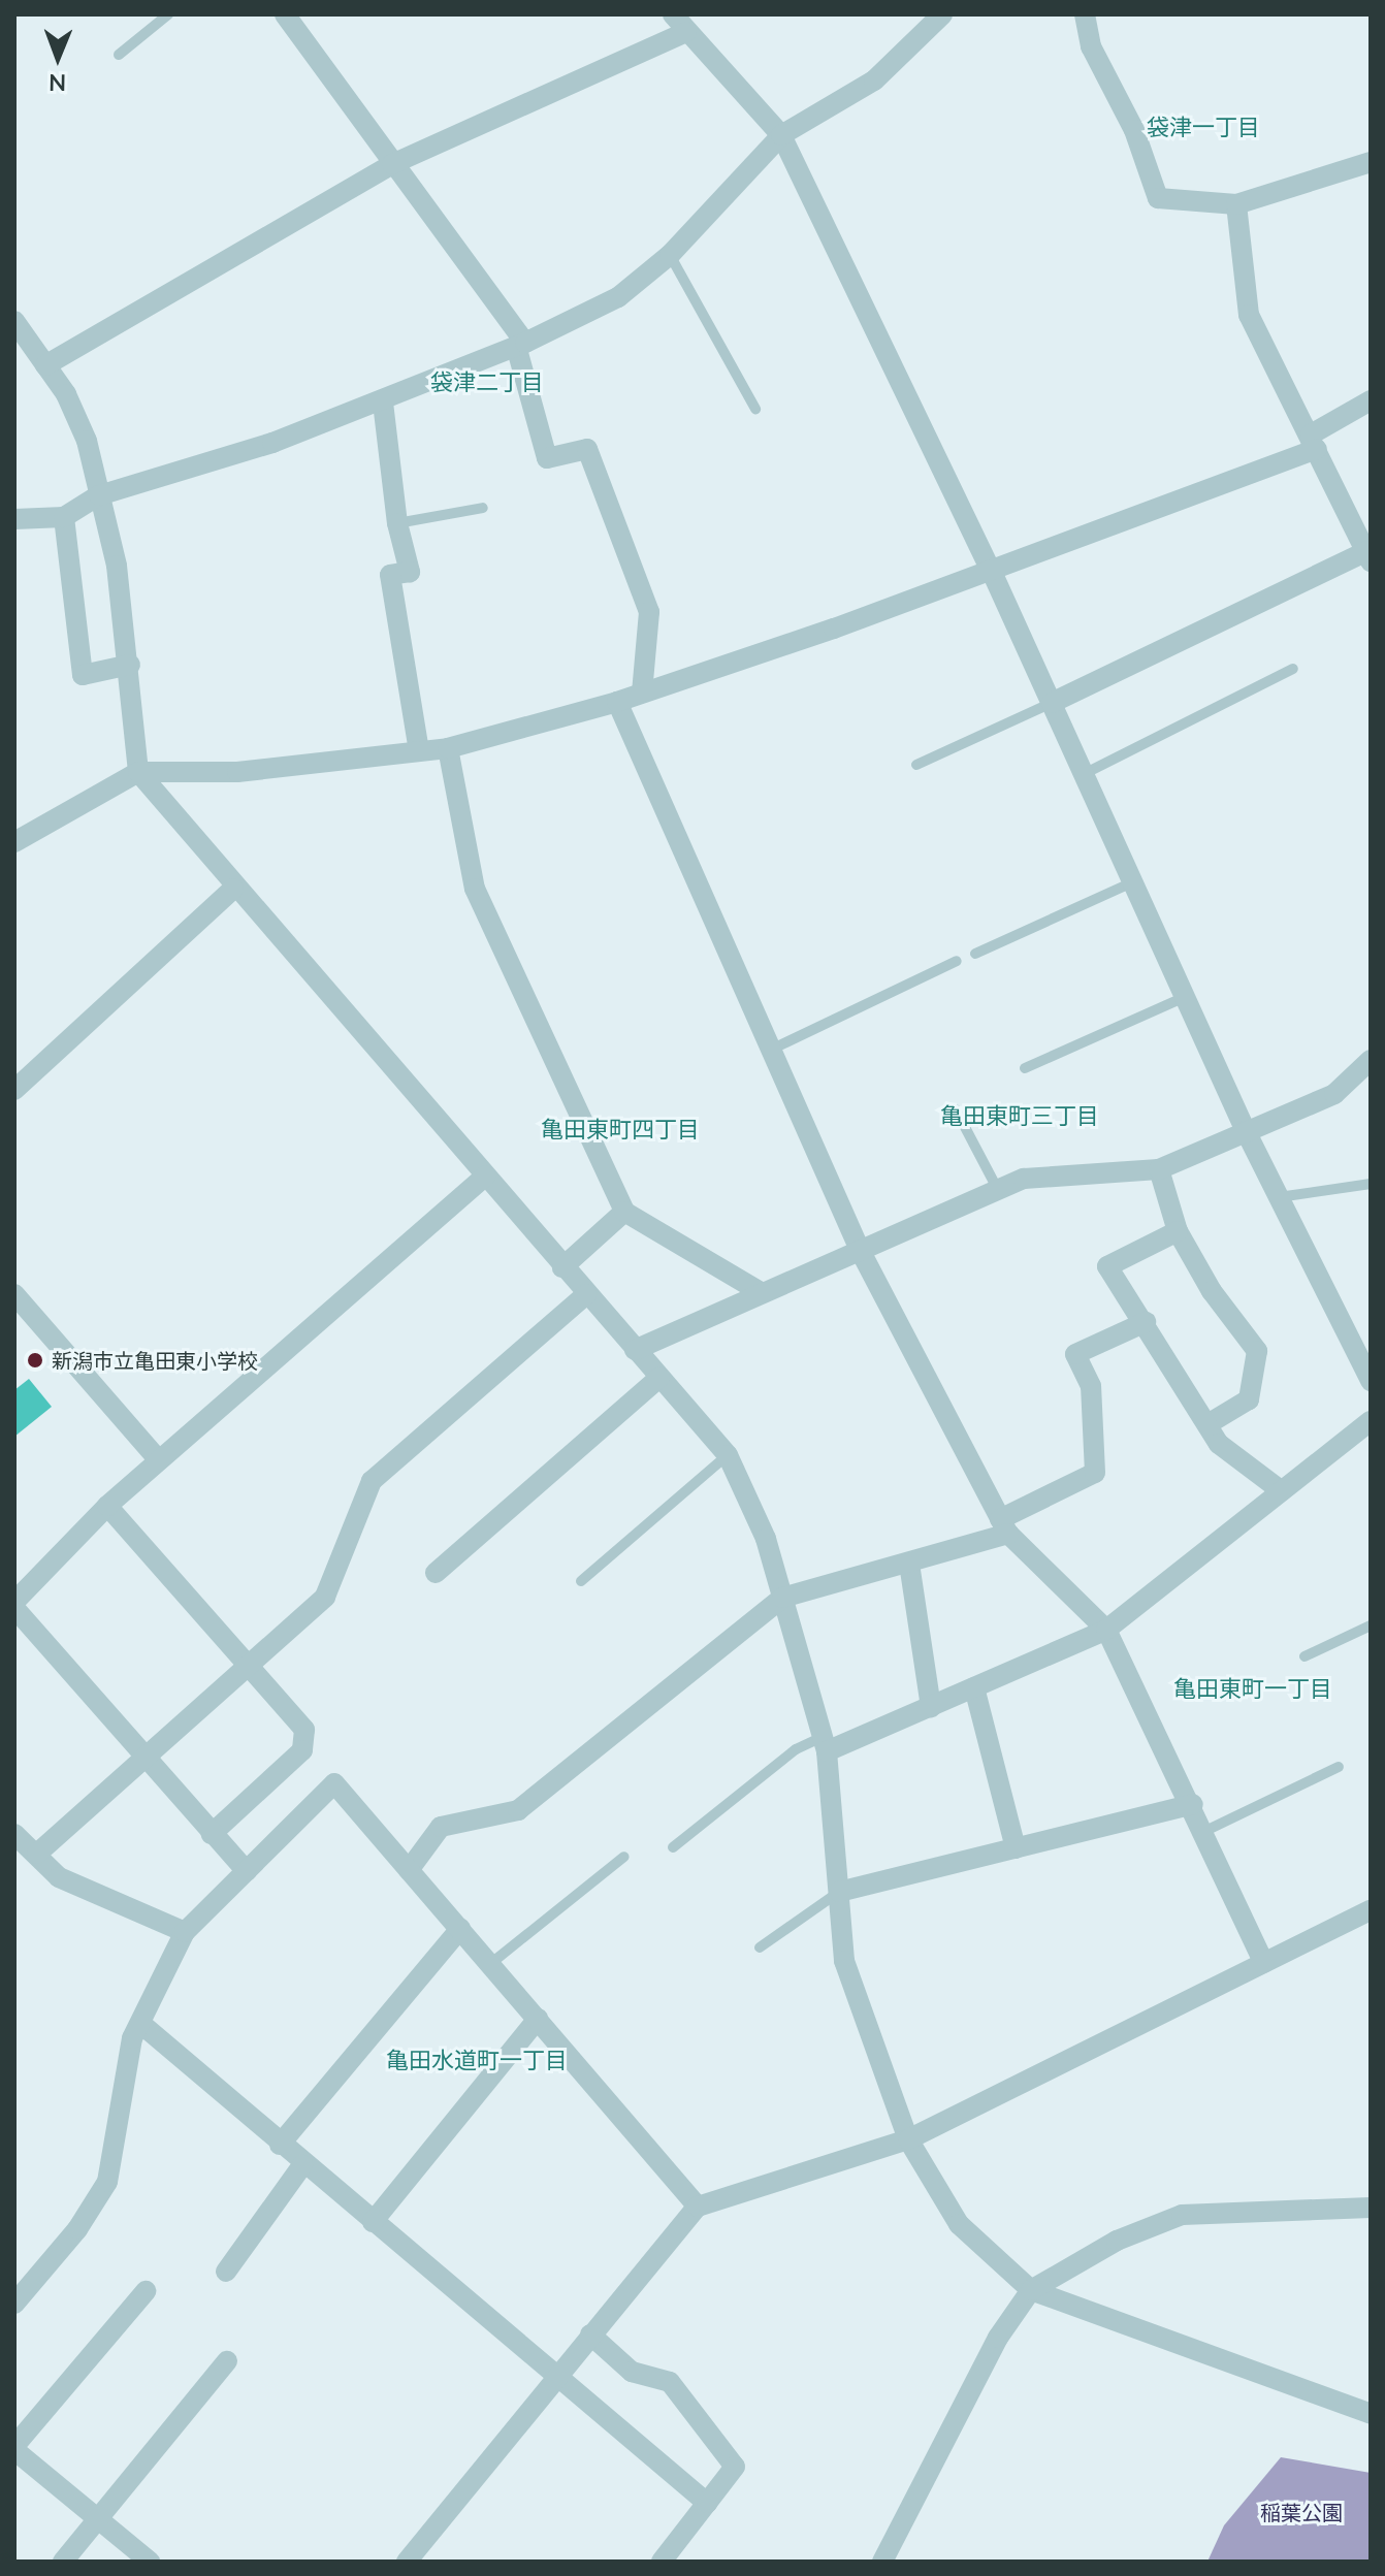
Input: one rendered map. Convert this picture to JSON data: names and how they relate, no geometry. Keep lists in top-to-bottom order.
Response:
{
  "districts": [
    "袋津一丁目",
    "袋津二丁目",
    "亀田東町三丁目",
    "亀田東町四丁目",
    "亀田東町一丁目",
    "亀田水道町一丁目"
  ],
  "parks": ["稲葉公園"],
  "places": ["新潟市立亀田東小学校"],
  "north": "bottom"
}
